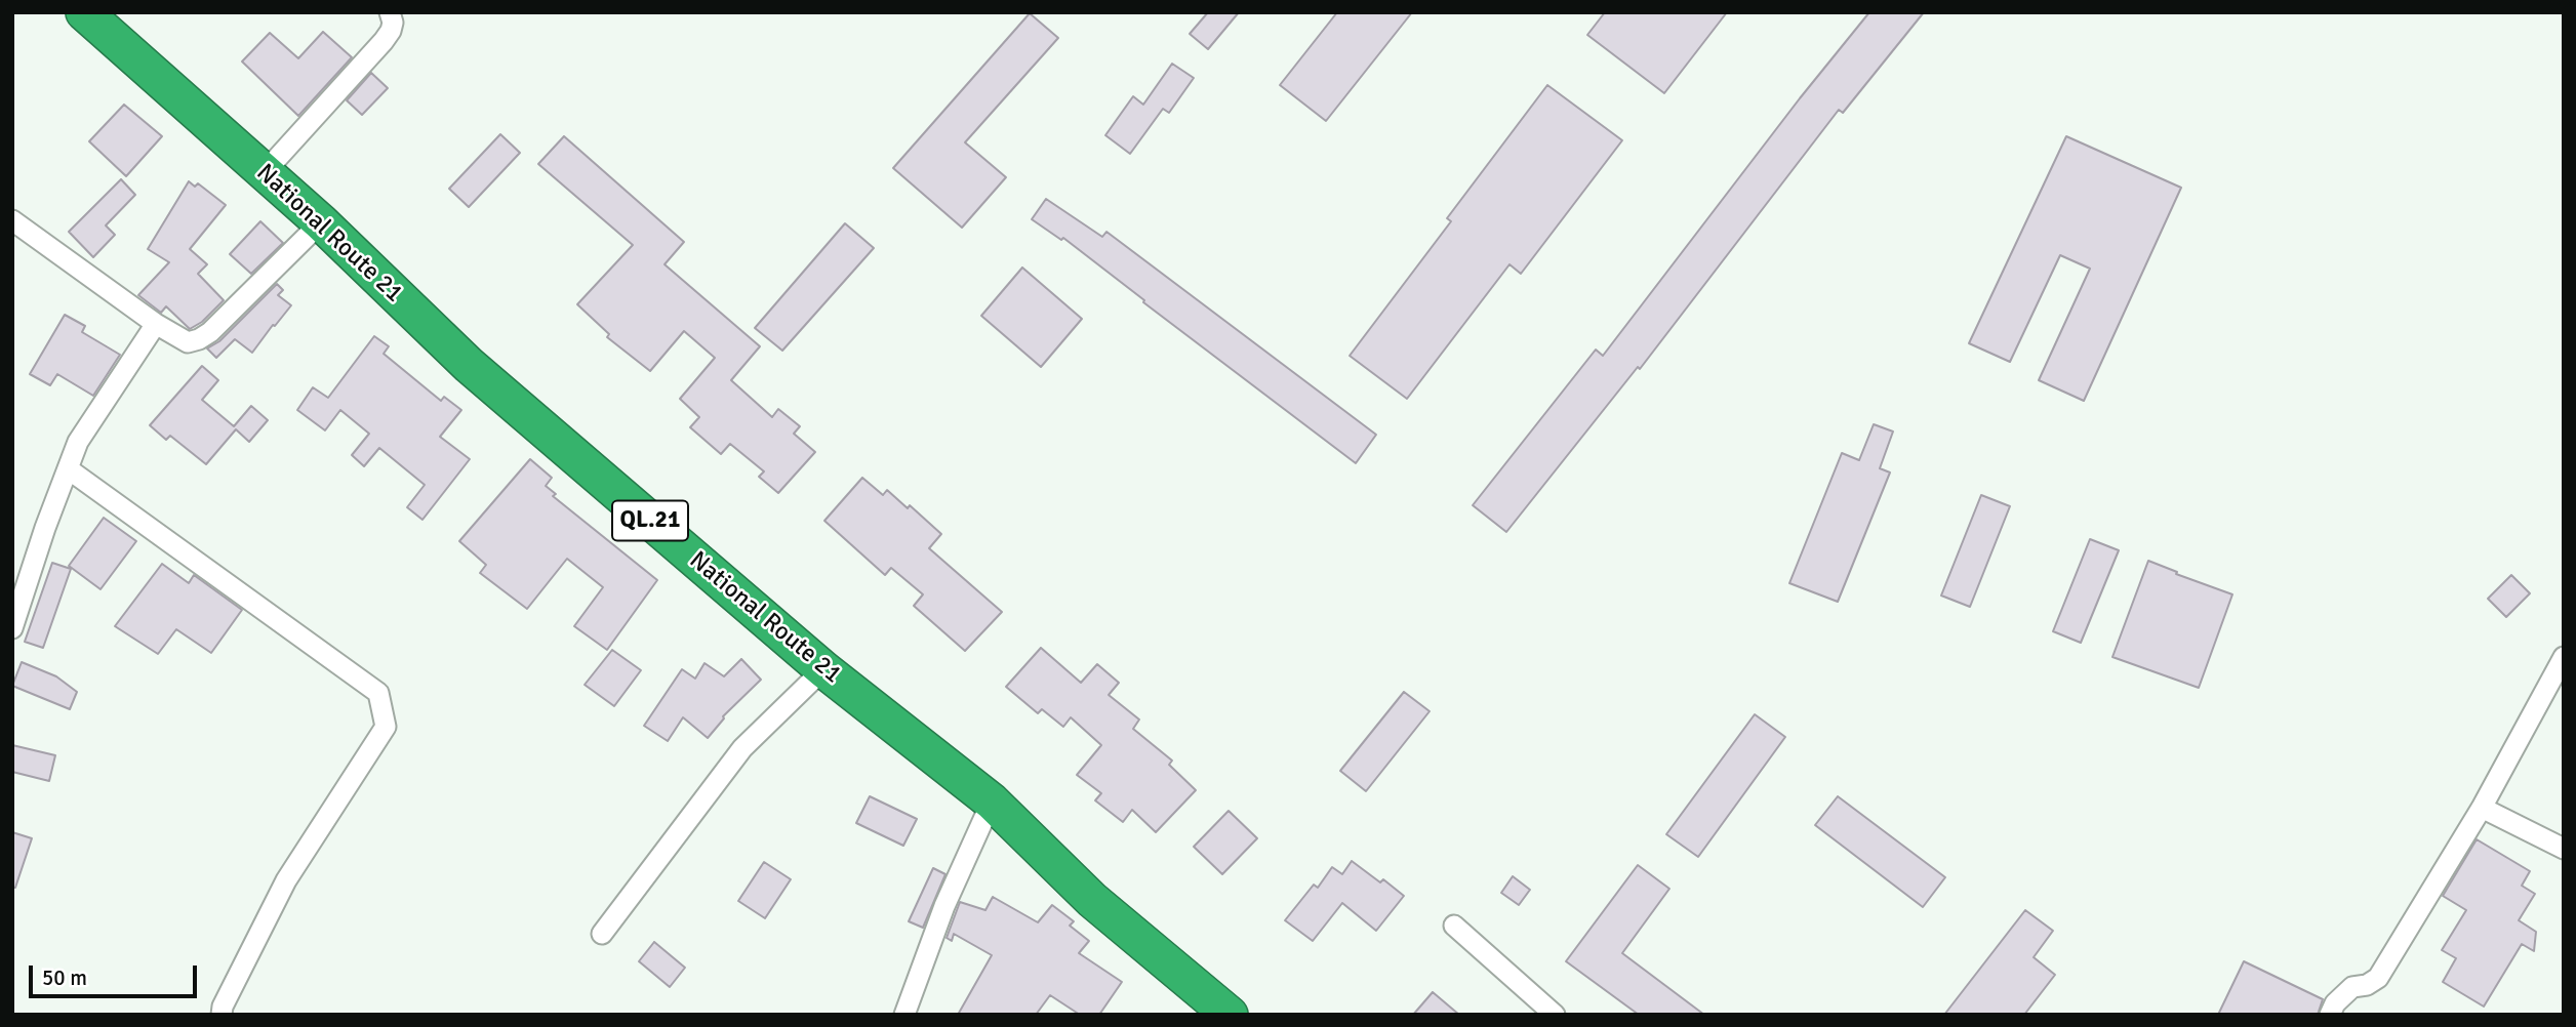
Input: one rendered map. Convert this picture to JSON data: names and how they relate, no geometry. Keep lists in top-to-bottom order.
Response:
{
  "streets": {
    "highway": ["National Route 21", "QL.21"]
  },
  "scale_bar": "50 m"
}
